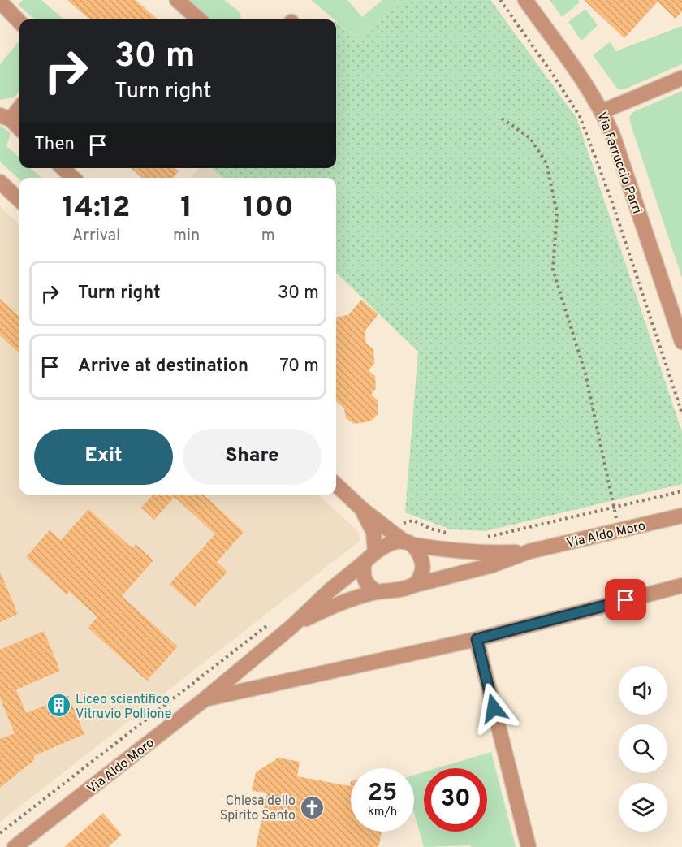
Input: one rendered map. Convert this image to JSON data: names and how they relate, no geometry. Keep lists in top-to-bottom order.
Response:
{
  "streets": {
    "street": ["Via Ferruccio Parri", "Via Aldo Moro"]
  },
  "places": {
    "building": ["Liceo scientifico Vitruvio Pollione"],
    "church": ["Chiesa dello Spirito Santo"]
  },
  "page": {
    "turn": ["30 m", "Turn right"],
    "then": "Then",
    "eta": [
      "14:12",
      "Arrival",
      "1",
      "min",
      "100",
      "m"
    ],
    "list": [
      {
        "name": "Turn right",
        "value": "30 m"
      },
      {
        "name": "Arrive at destination",
        "value": "70 m"
      }
    ],
    "buttons": ["Exit", "Share"],
    "speed": "25 km/h",
    "limit": "30"
  }
}
